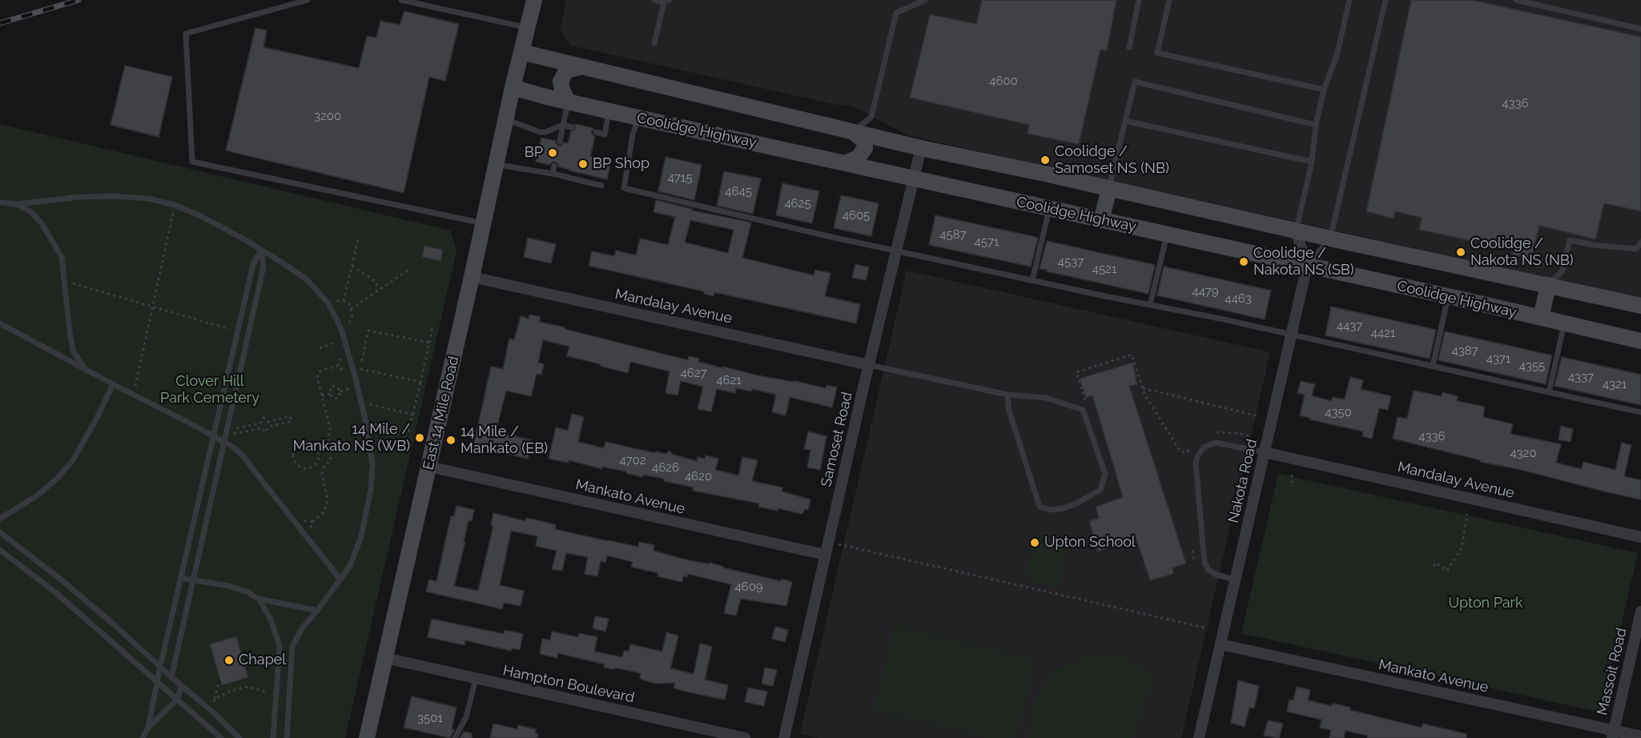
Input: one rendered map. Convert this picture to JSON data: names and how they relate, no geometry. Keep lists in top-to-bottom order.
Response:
{
  "streets": {
    "main road": ["Coolidge Highway", "East 14 Mile Road"],
    "street": [
      "Mandalay Avenue",
      "Samoset Road",
      "Nakota Road",
      "Mankato Avenue",
      "Massoit Road",
      "Hampton Boulevard"
    ]
  },
  "crossings": [
    ["Coolidge Highway", "East 14 Mile Road"],
    ["Coolidge Highway", "Samoset Road"],
    ["Coolidge Highway", "Nakota Road"],
    ["Mandalay Avenue", "East 14 Mile Road"],
    ["Mandalay Avenue", "Samoset Road"],
    ["Mandalay Avenue", "Nakota Road"],
    ["East 14 Mile Road", "Mankato Avenue"],
    ["East 14 Mile Road", "Hampton Boulevard"],
    ["Samoset Road", "Mankato Avenue"],
    ["Nakota Road", "Mankato Avenue"],
    ["Mankato Avenue", "Massoit Road"]
  ],
  "parks": ["Clover Hill Park Cemetery", "Upton Park"],
  "places": [
    "BP",
    "Coolidge / Samoset NS (NB)",
    "BP Shop",
    "Coolidge / Nakota NS (NB)",
    "Coolidge / Nakota NS (SB)",
    "14 Mile / Mankato NS (WB)",
    "14 Mile / Mankato (EB)",
    "Upton School",
    "Chapel"
  ],
  "house_numbers": [
    "4600",
    "4336",
    "3200",
    "4715",
    "4645",
    "4625",
    "4605",
    "4587",
    "4571",
    "4537",
    "4521",
    "4479",
    "4463",
    "4437",
    "4421",
    "4387",
    "4371",
    "4355",
    "4627",
    "4337",
    "4621",
    "4321",
    "4350",
    "4336",
    "4320",
    "4702",
    "4626",
    "4620",
    "4609",
    "3501"
  ]
}
